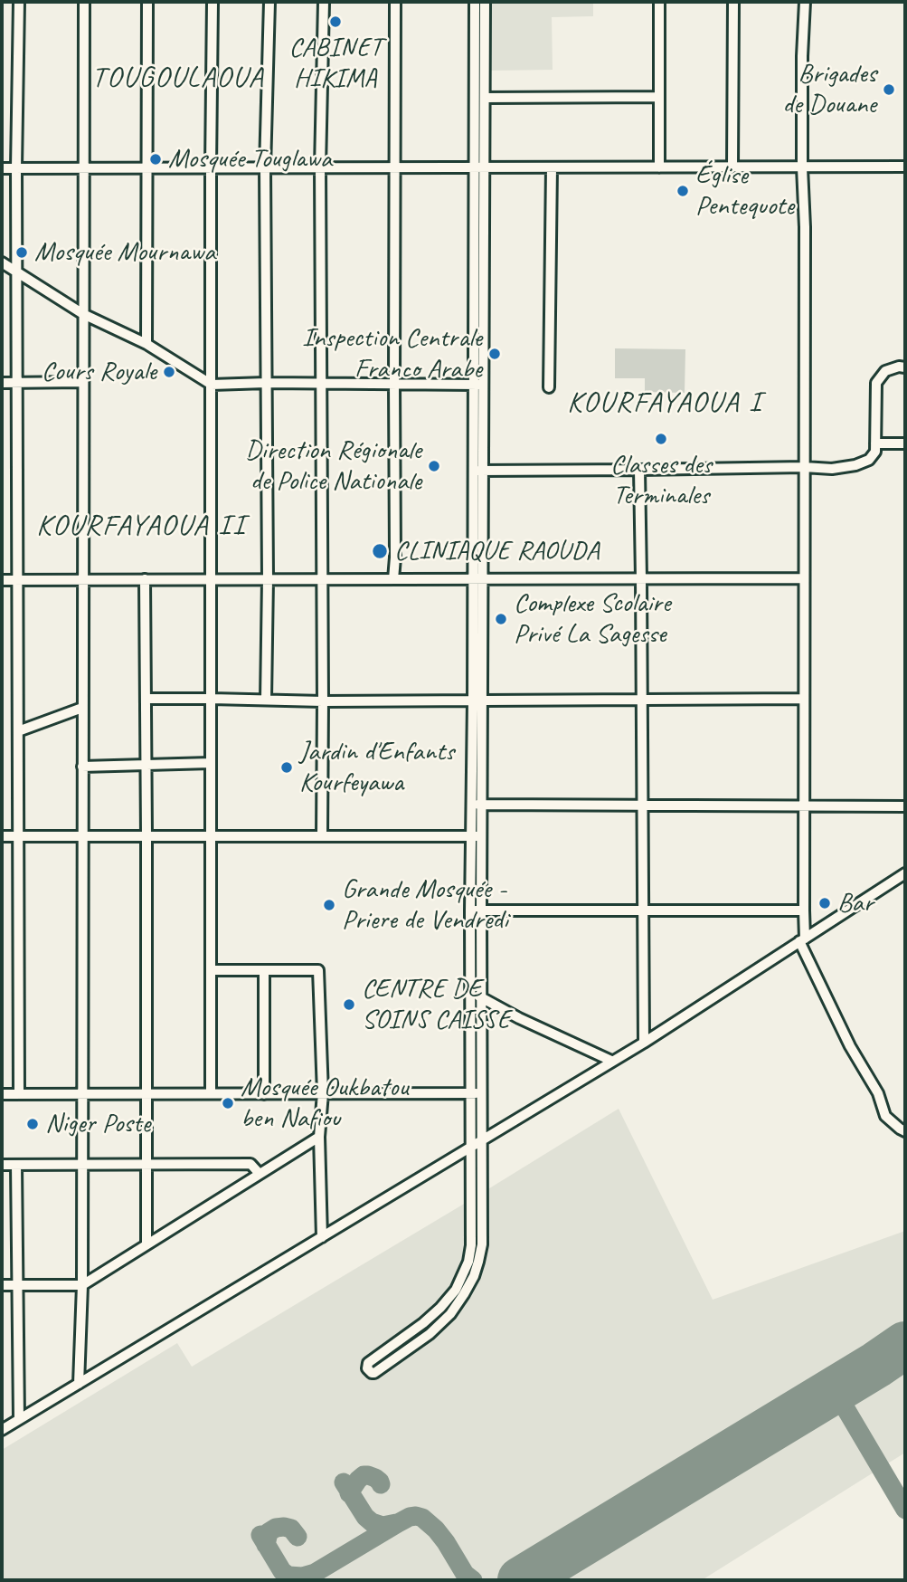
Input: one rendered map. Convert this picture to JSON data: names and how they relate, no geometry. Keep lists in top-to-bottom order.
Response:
{
  "districts": ["TOUGOULAOUA", "KOURFAYAOUA I", "KOURFAYAOUA II"],
  "places": [
    "CABINET HIKIMA",
    "Brigades de Douane",
    "Mosquée Touglawa",
    "Église Pentequote",
    "Mosquée Mournawa",
    "Inspection Centrale Franco Arabe",
    "Cours Royale",
    "Classes des Terminales",
    "Direction Régionale de Police Nationale",
    "CLINIAQUE RAOUDA",
    "Complexe Scolaire Privé La Sagesse",
    "Jardin d'Enfants Kourfeyawa",
    "Bar",
    "Grande Mosquée - Priere de Vendredi",
    "CENTRE DE SOINS CAISSE",
    "Mosquée Oukbatou ben Nafiou",
    "Niger Poste"
  ]
}
